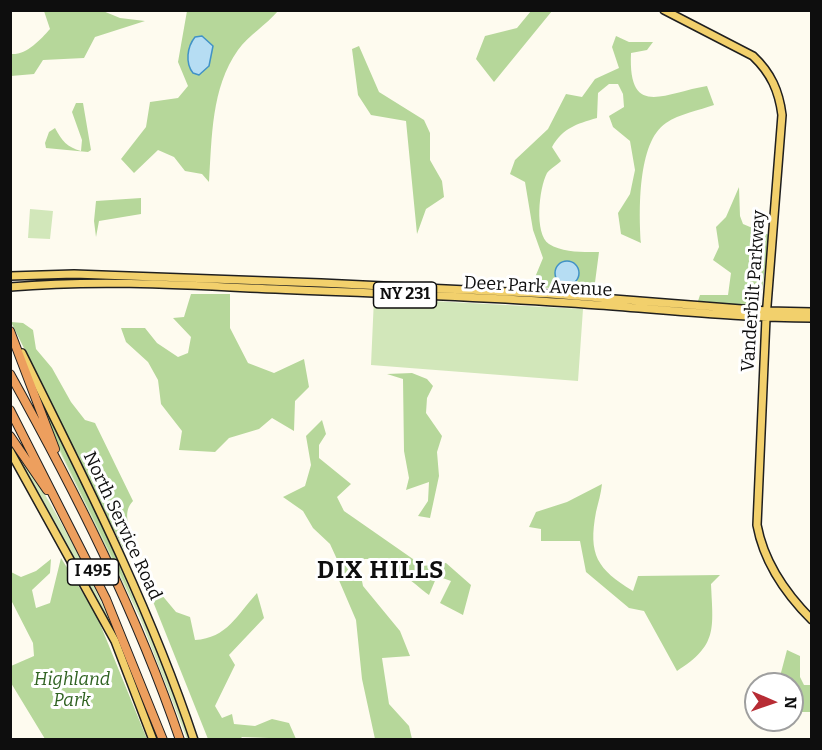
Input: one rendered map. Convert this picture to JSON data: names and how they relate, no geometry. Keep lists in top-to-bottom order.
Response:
{
  "streets": {
    "highway": ["I 495"],
    "main road": [
      "Deer Park Avenue",
      "Vanderbilt Parkway",
      "NY 231",
      "North Service Road"
    ]
  },
  "crossings": [
    ["Deer Park Avenue", "Vanderbilt Parkway"]
  ],
  "districts": ["DIX HILLS"],
  "parks": ["Highland Park"],
  "north": "right"
}
